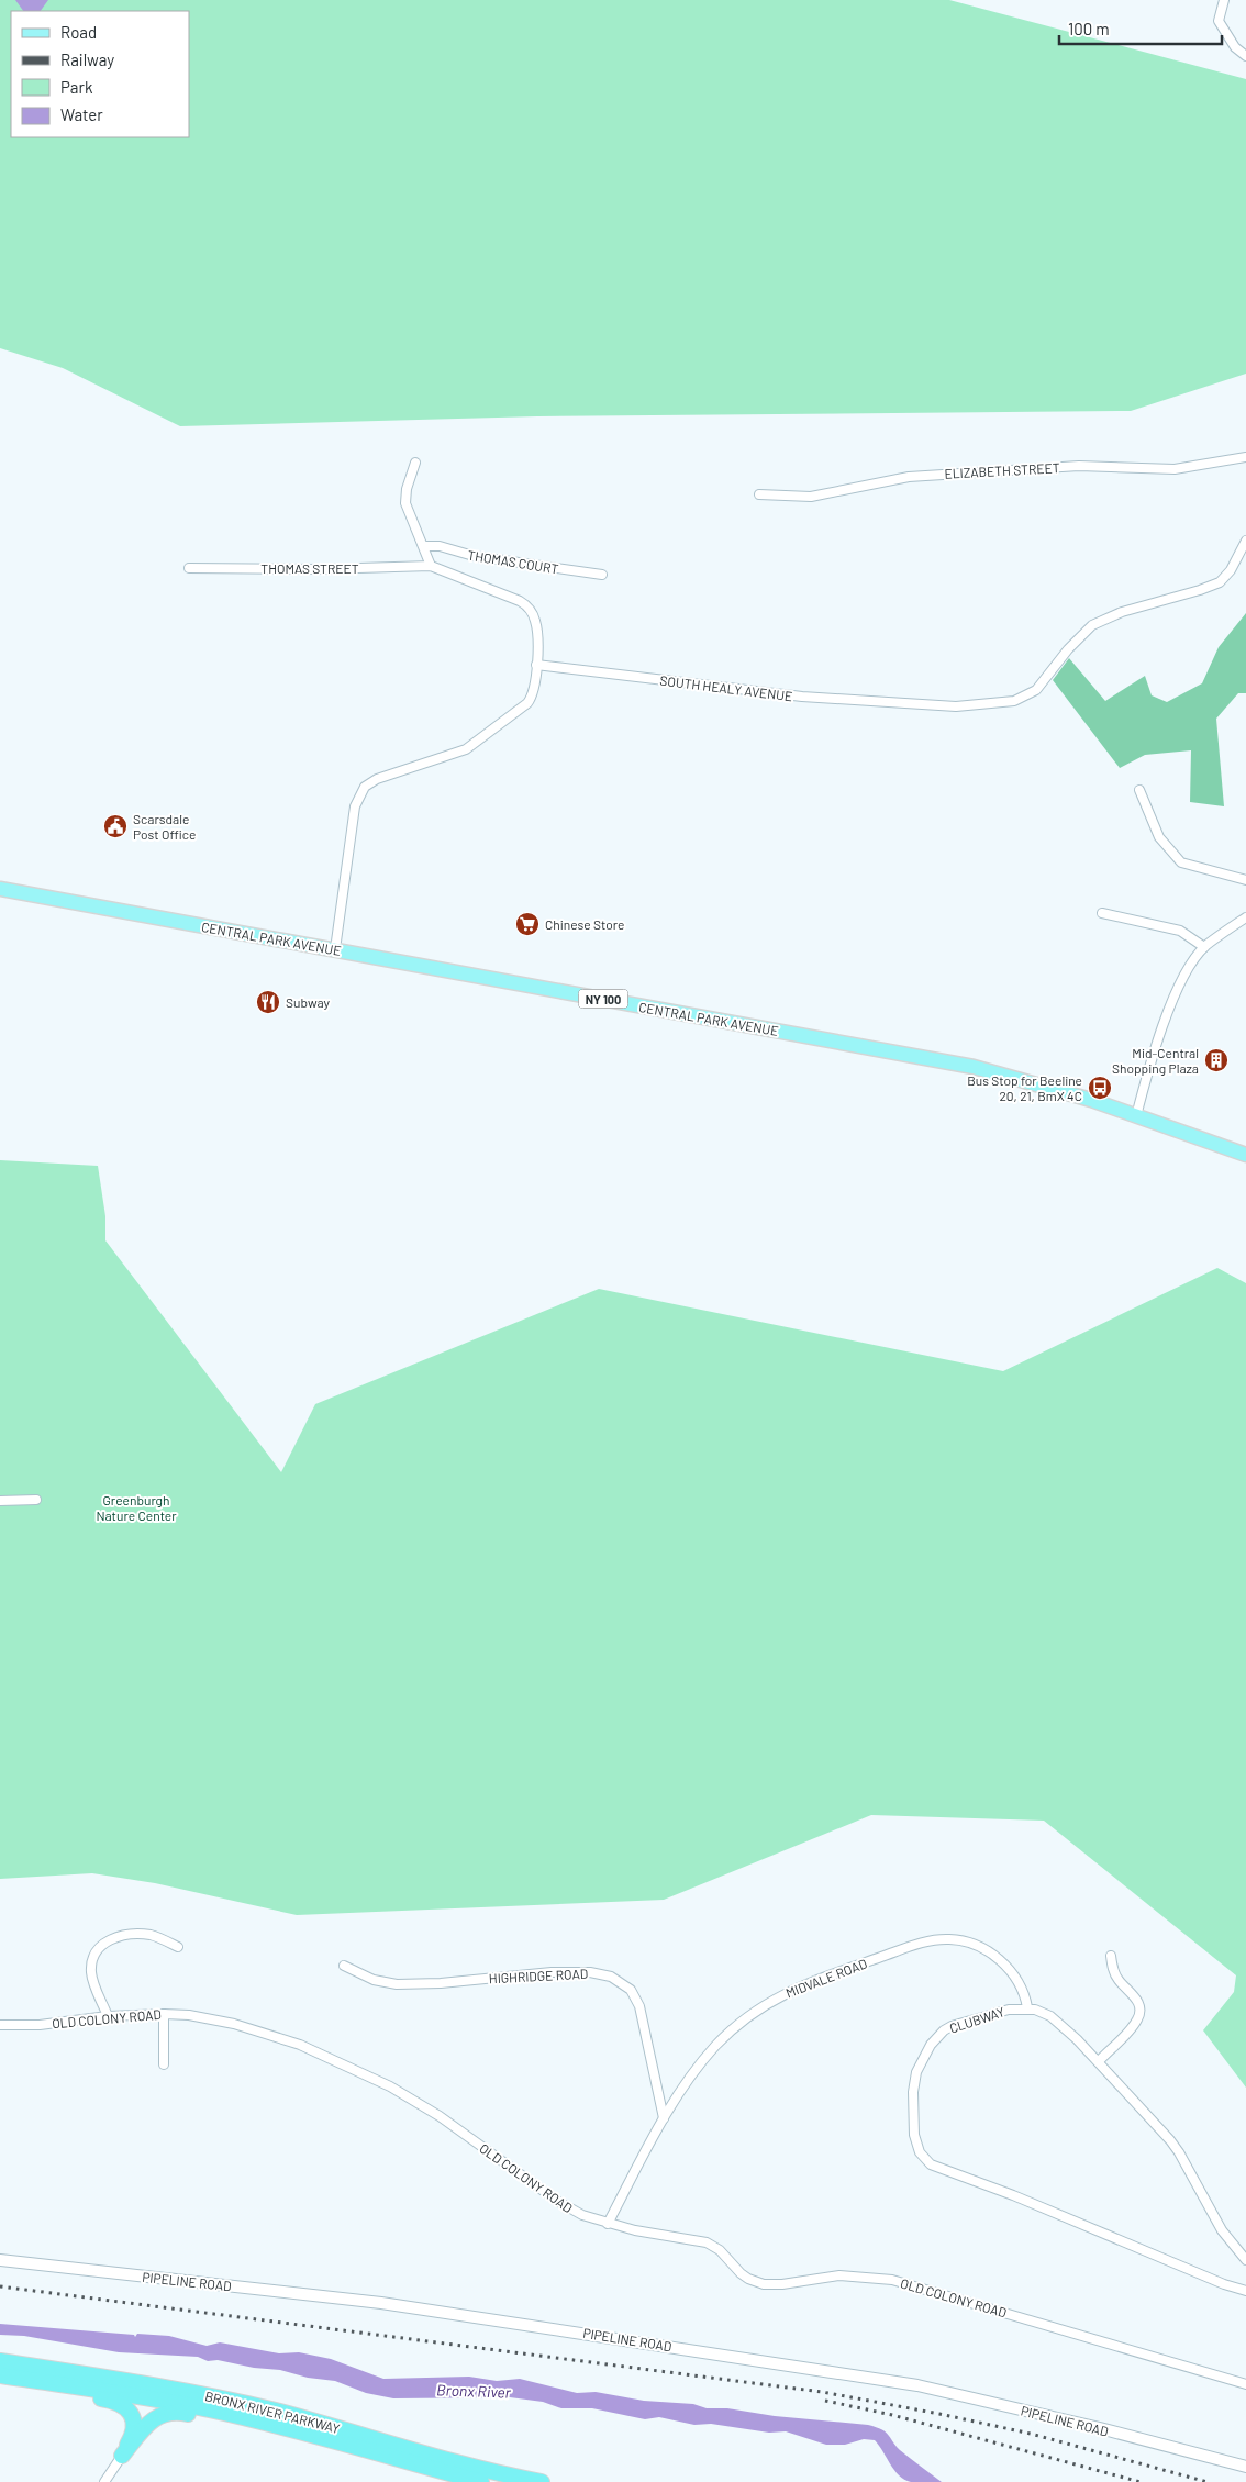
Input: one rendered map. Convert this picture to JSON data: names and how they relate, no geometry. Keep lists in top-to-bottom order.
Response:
{
  "streets": {
    "highway": ["BRONX RIVER PARKWAY"],
    "main road": ["CENTRAL PARK AVENUE", "NY 100"],
    "street": [
      "ELIZABETH STREET",
      "THOMAS COURT",
      "THOMAS STREET",
      "SOUTH HEALY AVENUE",
      "HIGHRIDGE ROAD",
      "MIDVALE ROAD",
      "OLD COLONY ROAD",
      "CLUBWAY",
      "PIPELINE ROAD"
    ]
  },
  "crossings": [
    ["THOMAS STREET", "SOUTH HEALY AVENUE"],
    ["HIGHRIDGE ROAD", "MIDVALE ROAD"],
    ["MIDVALE ROAD", "OLD COLONY ROAD"],
    ["MIDVALE ROAD", "CLUBWAY"]
  ],
  "water": ["Bronx River"],
  "parks": ["Greenburgh Nature Center"],
  "places": {
    "public building": ["Scarsdale Post Office"],
    "supermarket": ["Chinese Store"],
    "restaurant": ["Subway"],
    "building": ["Mid-Central Shopping Plaza"],
    "bus stop": ["Bus Stop for Beeline 20, 21, BmX 4C"]
  },
  "legend": [
    "Road",
    "Railway",
    "Park",
    "Water"
  ],
  "scale_bar": "100 m"
}
